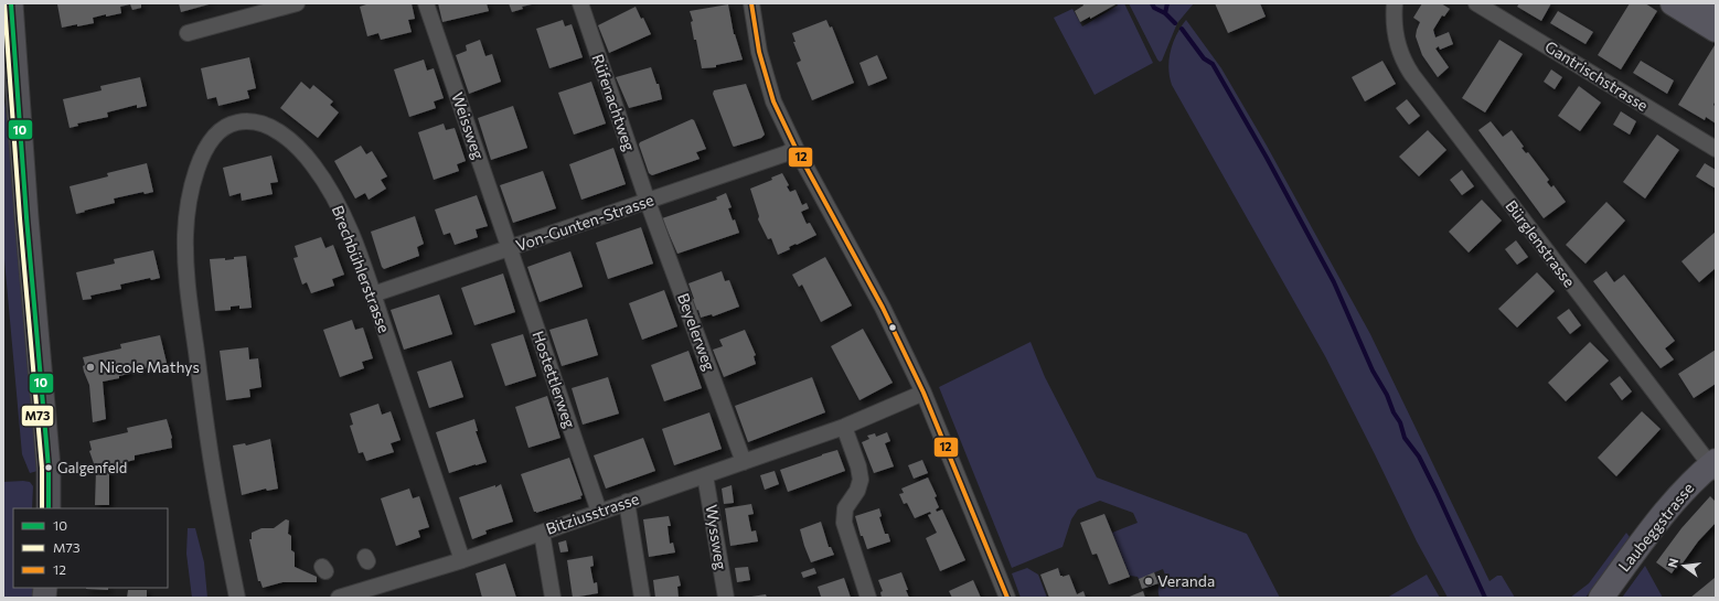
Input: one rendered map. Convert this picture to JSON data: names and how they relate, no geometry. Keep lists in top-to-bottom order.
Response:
{
  "streets": {
    "main road": ["Laubeggstrasse"],
    "street": [
      "Gantrischstrasse",
      "Rüfenachtweg",
      "Weissweg",
      "Von-Gunten-Strasse",
      "Bürglenstrasse",
      "Brechbühlerstrasse",
      "Beyelerweg",
      "Hostettlerweg",
      "Bitziusstrasse",
      "Wyssweg"
    ]
  },
  "crossings": [
    ["Rüfenachtweg", "Von-Gunten-Strasse"],
    ["Rüfenachtweg", "Beyelerweg"],
    ["Weissweg", "Von-Gunten-Strasse"],
    ["Weissweg", "Hostettlerweg"],
    ["Von-Gunten-Strasse", "Brechbühlerstrasse"],
    ["Von-Gunten-Strasse", "Beyelerweg"],
    ["Von-Gunten-Strasse", "Hostettlerweg"],
    ["Bürglenstrasse", "Laubeggstrasse"],
    ["Brechbühlerstrasse", "Bitziusstrasse"],
    ["Beyelerweg", "Bitziusstrasse"],
    ["Hostettlerweg", "Bitziusstrasse"],
    ["Bitziusstrasse", "Wyssweg"]
  ],
  "places": ["Nicole Mathys", "Galgenfeld", "Veranda"],
  "lines": ["transit line 10", "transit line M73", "transit line 12"],
  "legend": ["10", "M73", "12"],
  "north": "left"
}
